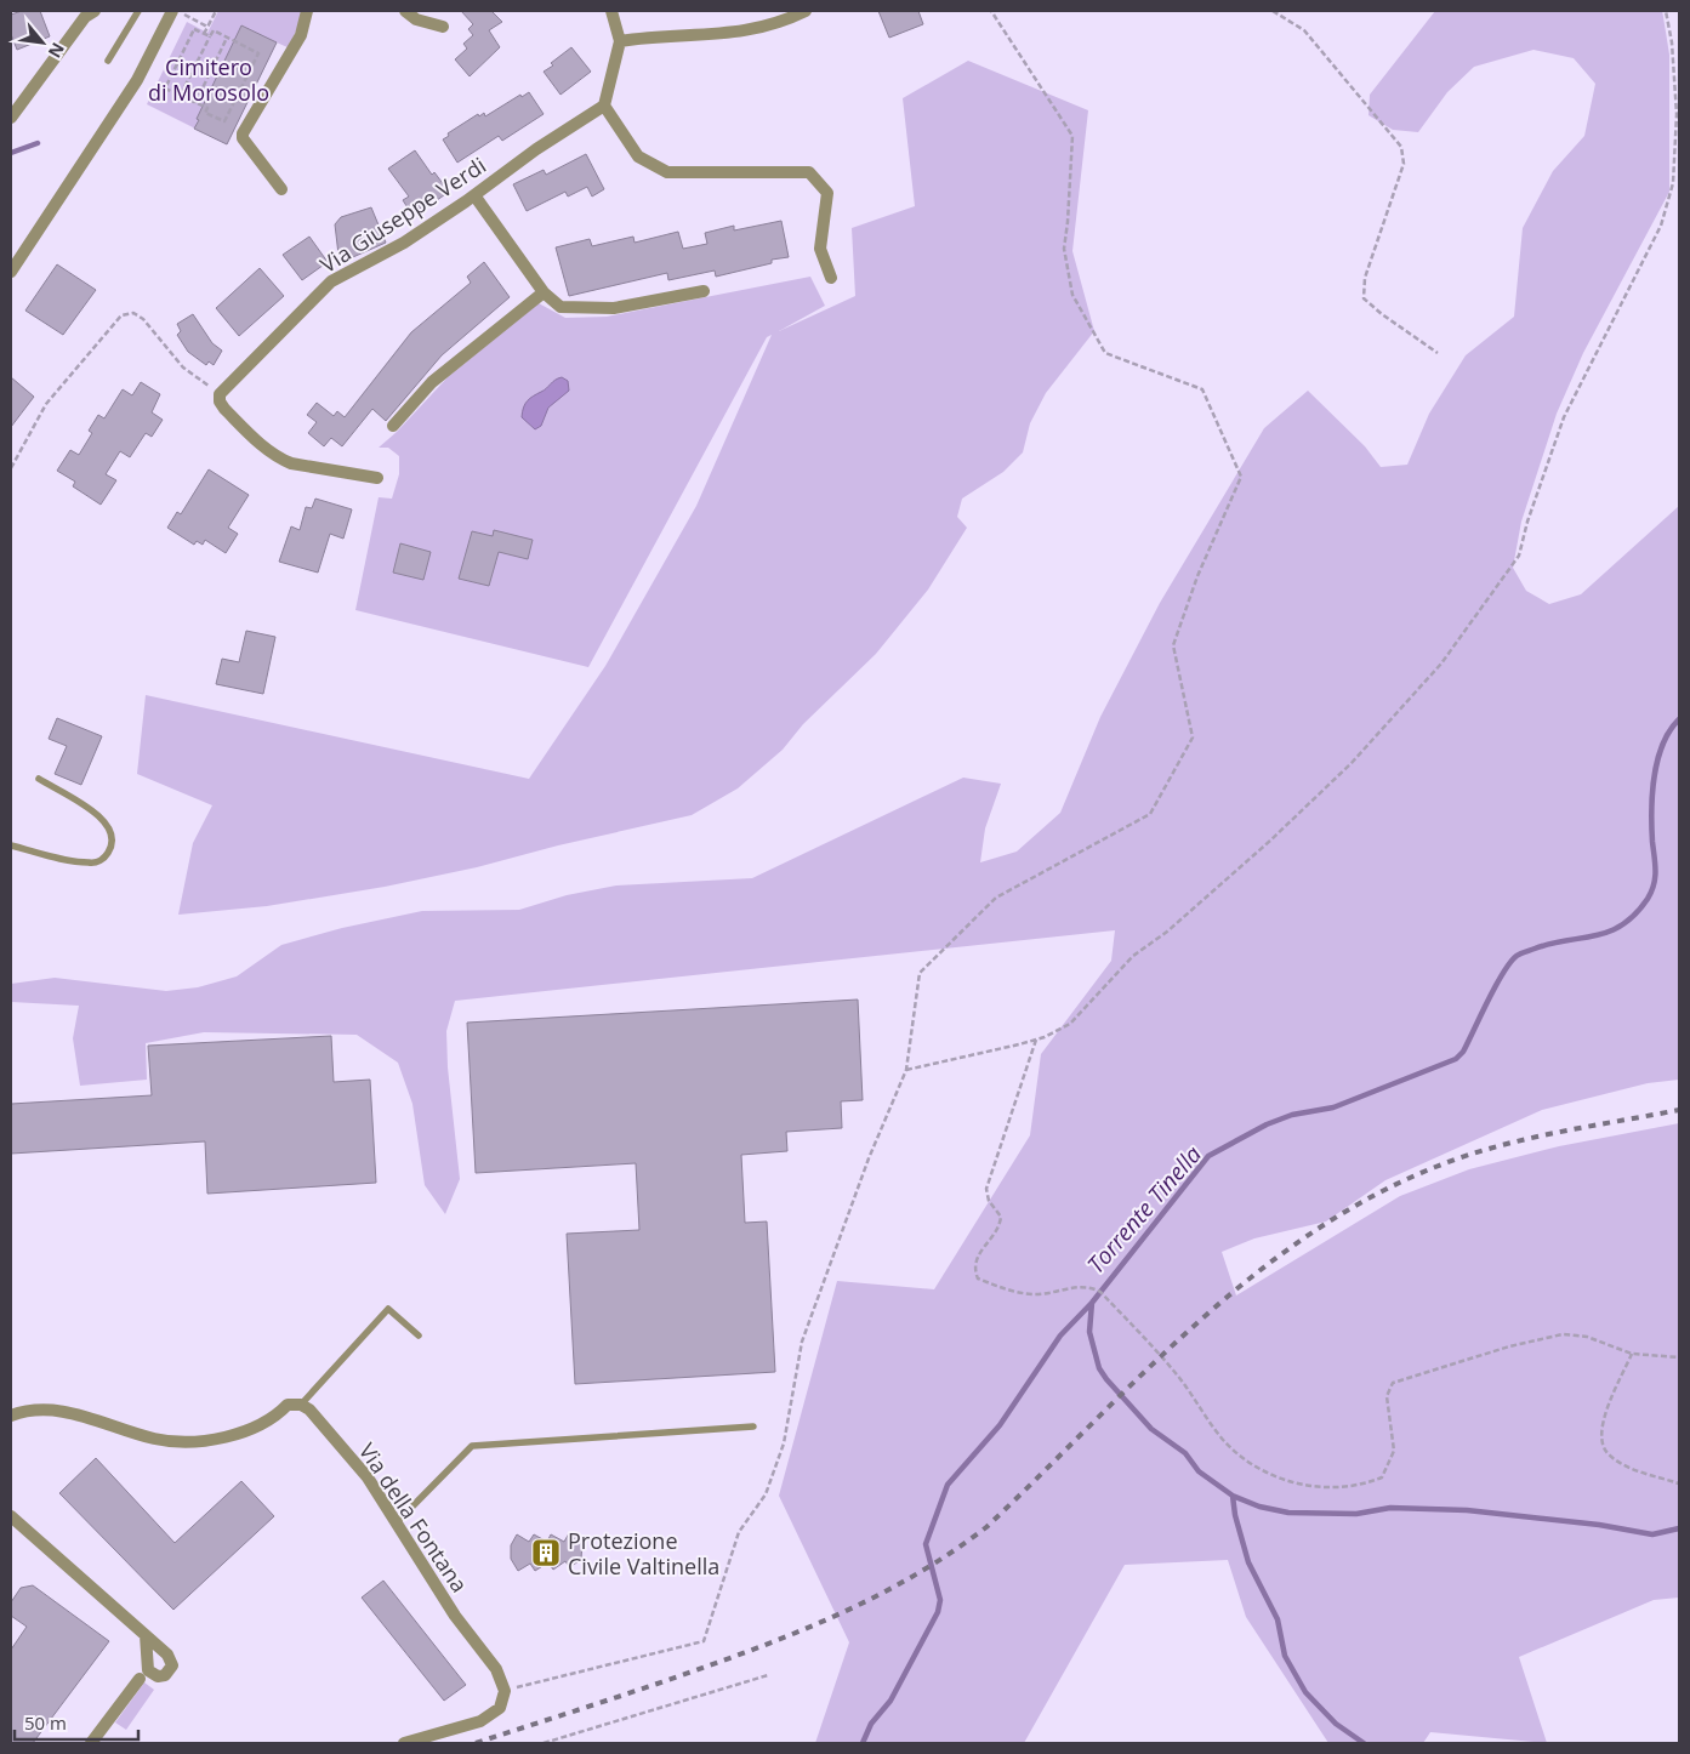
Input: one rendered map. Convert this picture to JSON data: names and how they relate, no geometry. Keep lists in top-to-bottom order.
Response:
{
  "streets": {
    "street": ["Via Giuseppe Verdi", "Via della Fontana"]
  },
  "water": ["Torrente Tinella"],
  "parks": ["Cimitero di Morosolo"],
  "places": {
    "building": ["Protezione Civile Valtinella"]
  },
  "scale_bar": "50 m",
  "north": "bottom right"
}
